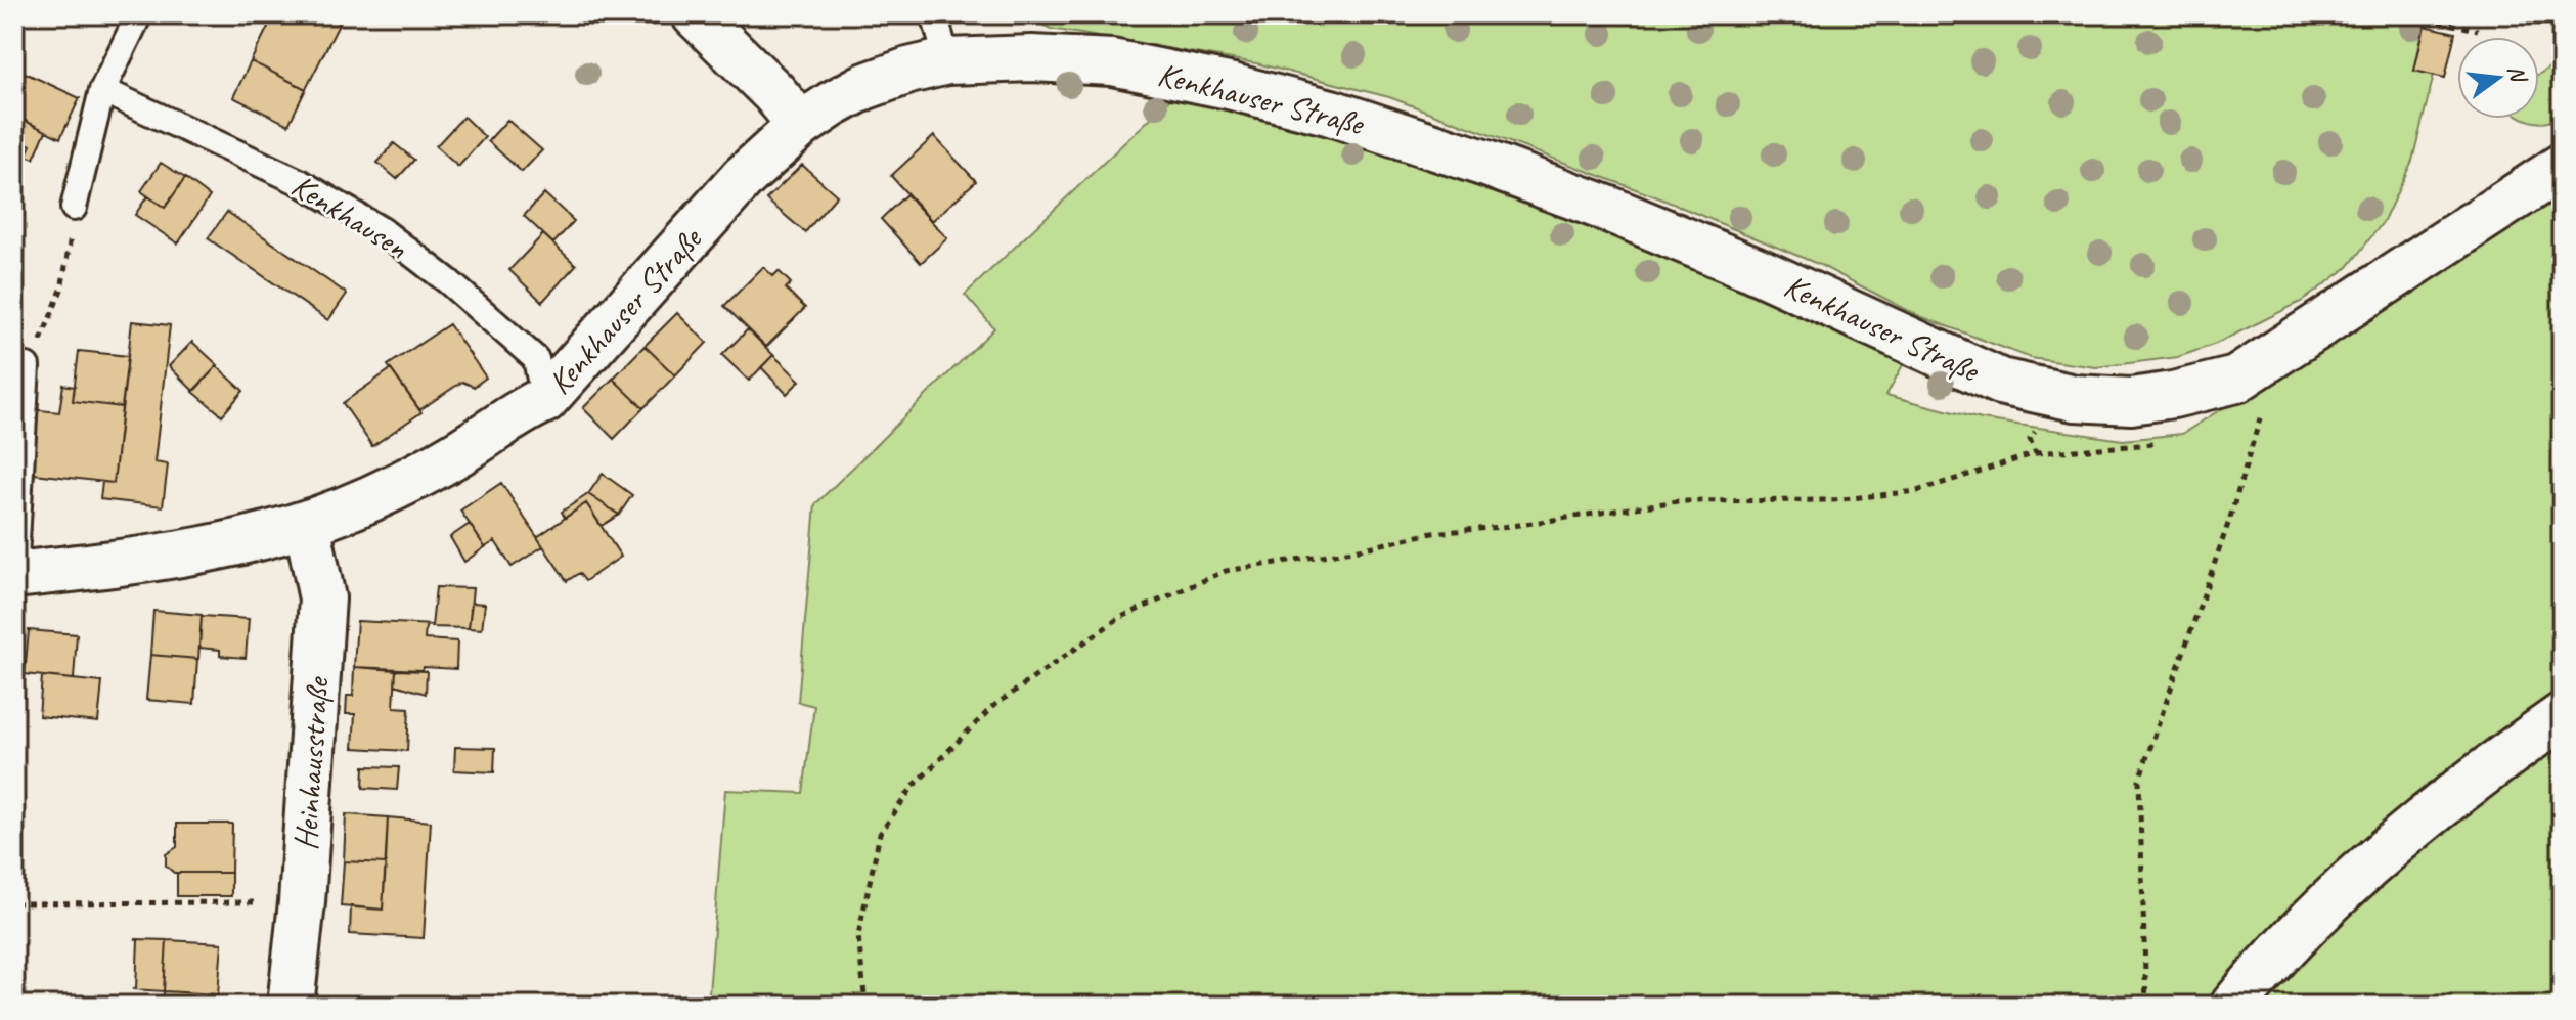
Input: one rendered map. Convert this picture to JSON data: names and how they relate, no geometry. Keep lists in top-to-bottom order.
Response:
{
  "streets": {
    "street": ["Kenkhauser Straße", "Heinhausstraße"],
    "lane": ["Kenkhausen"]
  },
  "crossings": [
    ["Kenkhauser Straße", "Kenkhausen"],
    ["Kenkhauser Straße", "Heinhausstraße"]
  ],
  "north": "right"
}
